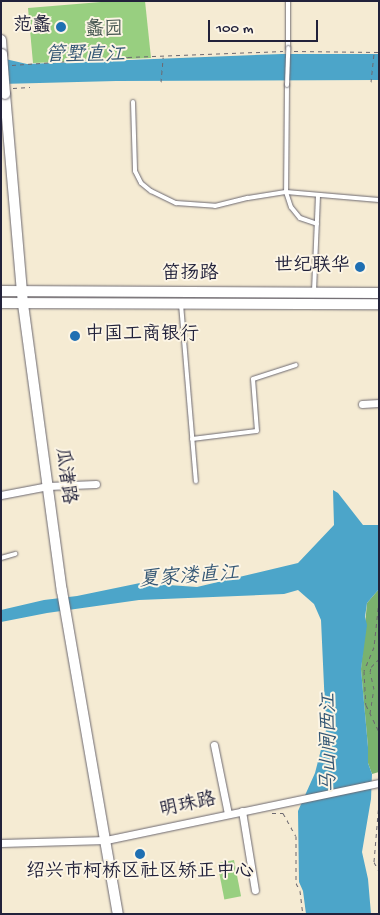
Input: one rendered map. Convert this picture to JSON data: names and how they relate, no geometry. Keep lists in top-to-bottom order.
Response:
{
  "streets": {
    "street": ["笛扬路", "瓜渚路", "明珠路"]
  },
  "crossings": [
    ["笛扬路", "瓜渚路"],
    ["瓜渚路", "明珠路"]
  ],
  "water": ["管墅直江", "夏家溇直江", "马山闸西江"],
  "parks": ["蠡园"],
  "places": [
    "范蠡",
    "世纪联华",
    "中国工商银行",
    "绍兴市柯桥区社区矫正中心"
  ],
  "scale_bar": "100 m"
}
